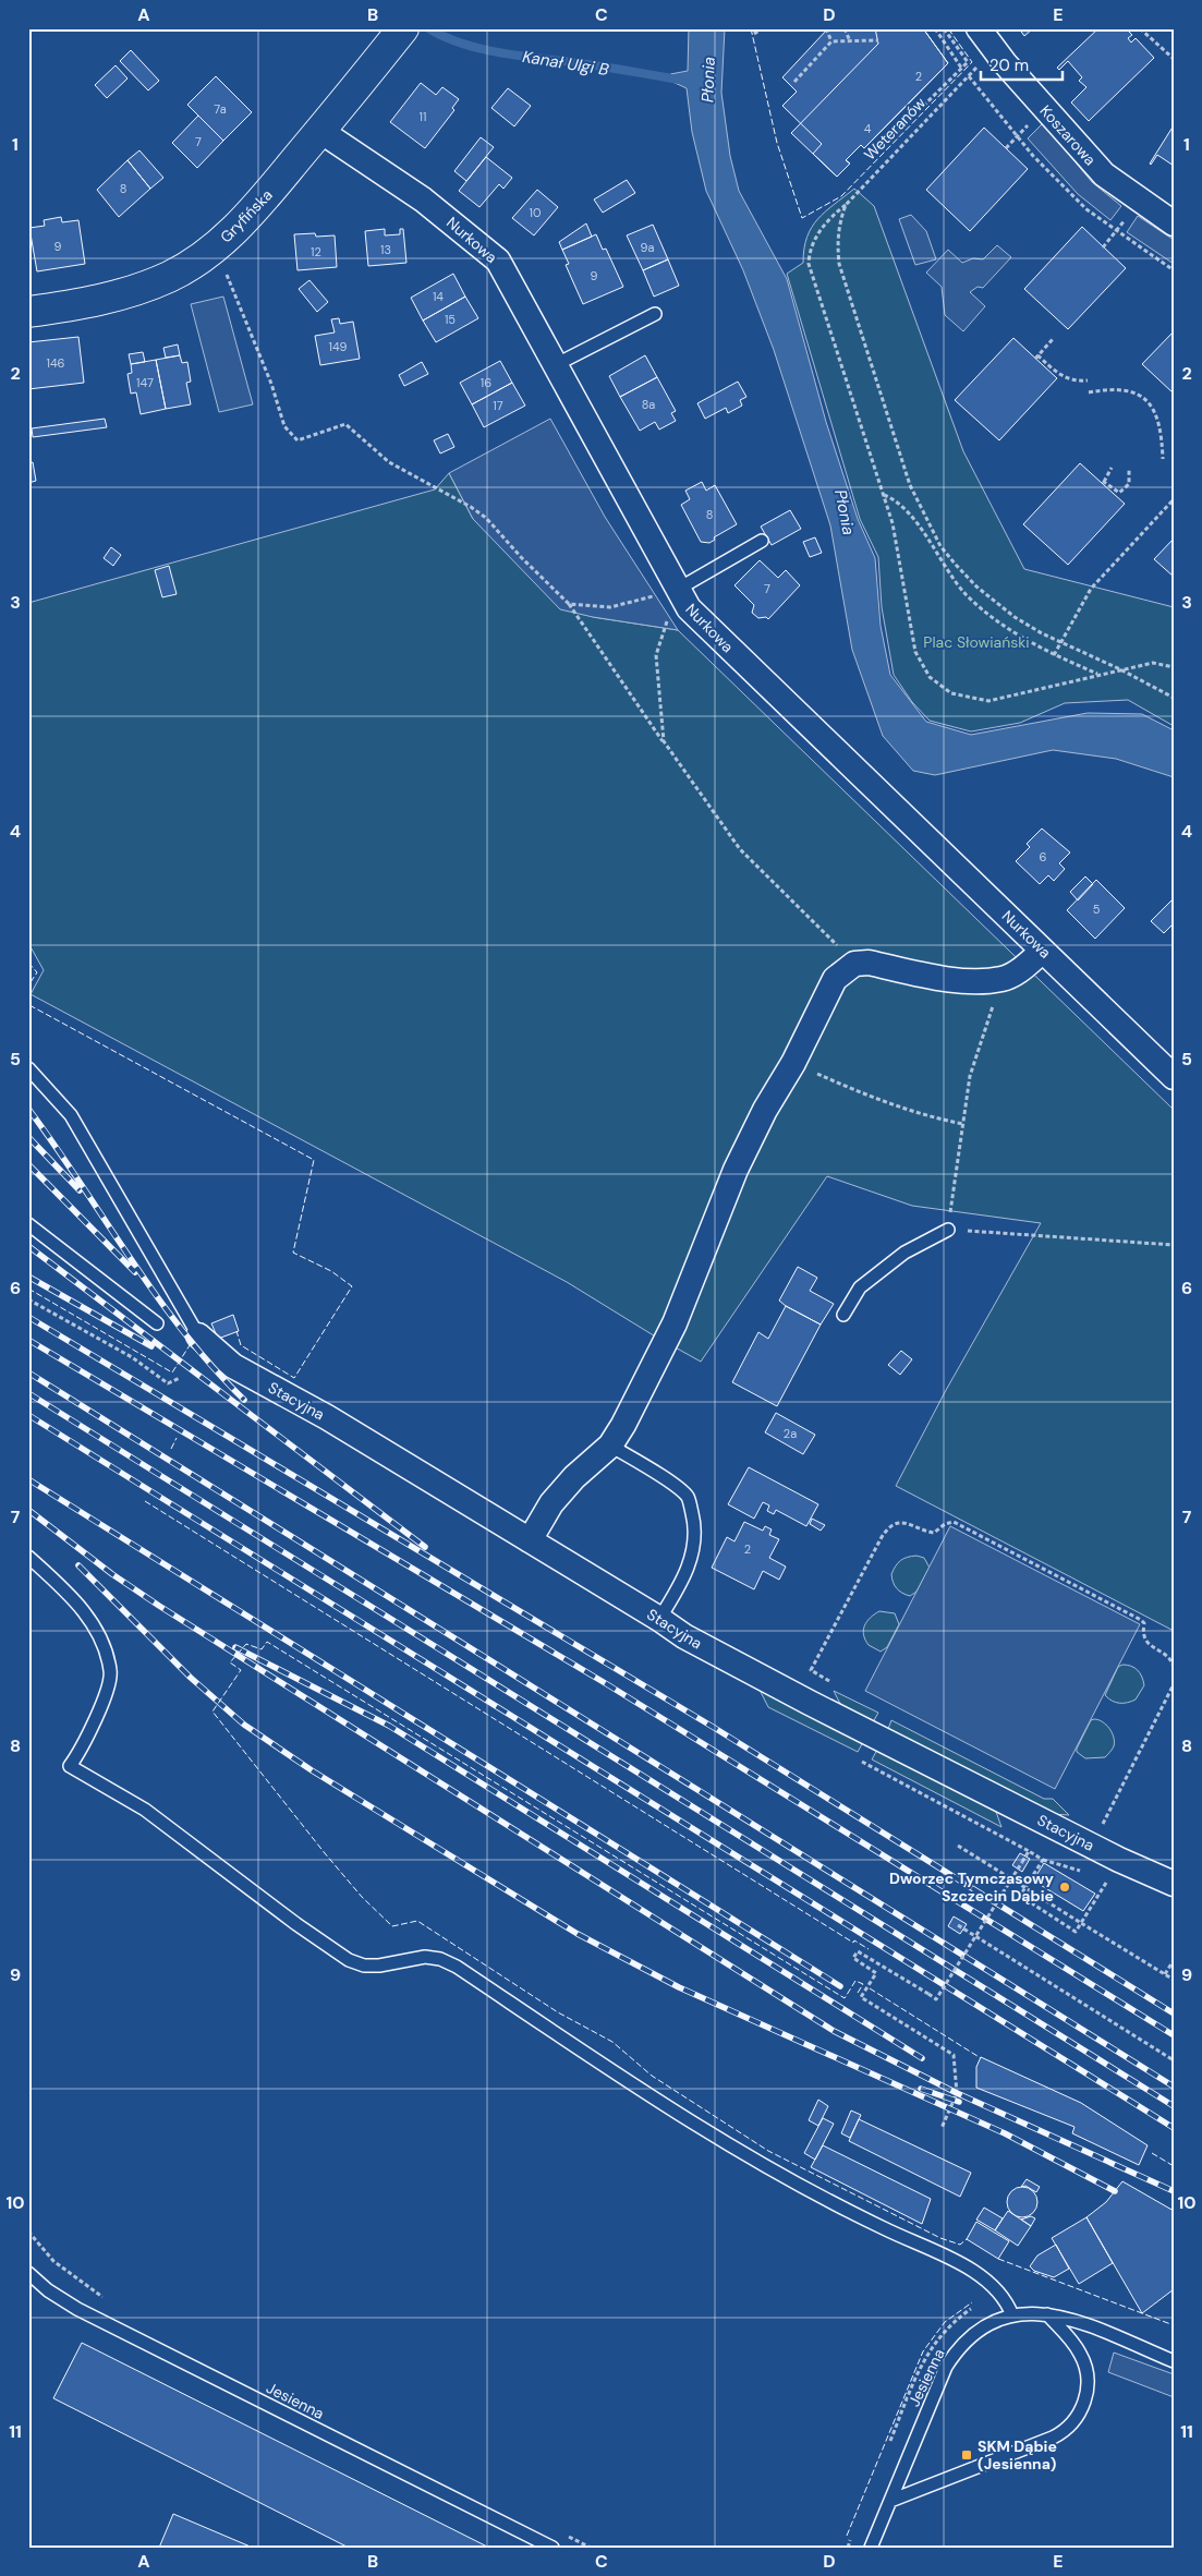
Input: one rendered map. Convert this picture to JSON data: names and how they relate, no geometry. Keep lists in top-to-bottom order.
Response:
{
  "streets": {
    "street": [
      "Koszarowa",
      "Gryfińska",
      "Nurkowa",
      "Stacyjna"
    ],
    "lane": ["Jesienna"],
    "path": ["Weteranów"]
  },
  "crossings": [
    ["Weteranów", "Koszarowa"],
    ["Gryfińska", "Nurkowa"]
  ],
  "water": ["Kanał Ulgi B", "Płonia"],
  "parks": ["Plac Słowiański"],
  "places": {
    "other": ["Dworzec Tymczasowy Szczecin Dąbie"],
    "transit": ["SKM Dąbie (Jesienna)"]
  },
  "house_numbers": [
    "2",
    "7a",
    "11",
    "4",
    "7",
    "8",
    "10",
    "9",
    "9a",
    "13",
    "12",
    "9",
    "14",
    "15",
    "149",
    "146",
    "147",
    "16",
    "8a",
    "17",
    "8",
    "7",
    "6",
    "5",
    "2a",
    "2"
  ],
  "scale_bar": "20 m",
  "grid": {
    "columns": [
      "A",
      "B",
      "C",
      "D",
      "E"
    ],
    "rows": [
      "1",
      "2",
      "3",
      "4",
      "5",
      "6",
      "7",
      "8",
      "9",
      "10",
      "11"
    ]
  }
}
